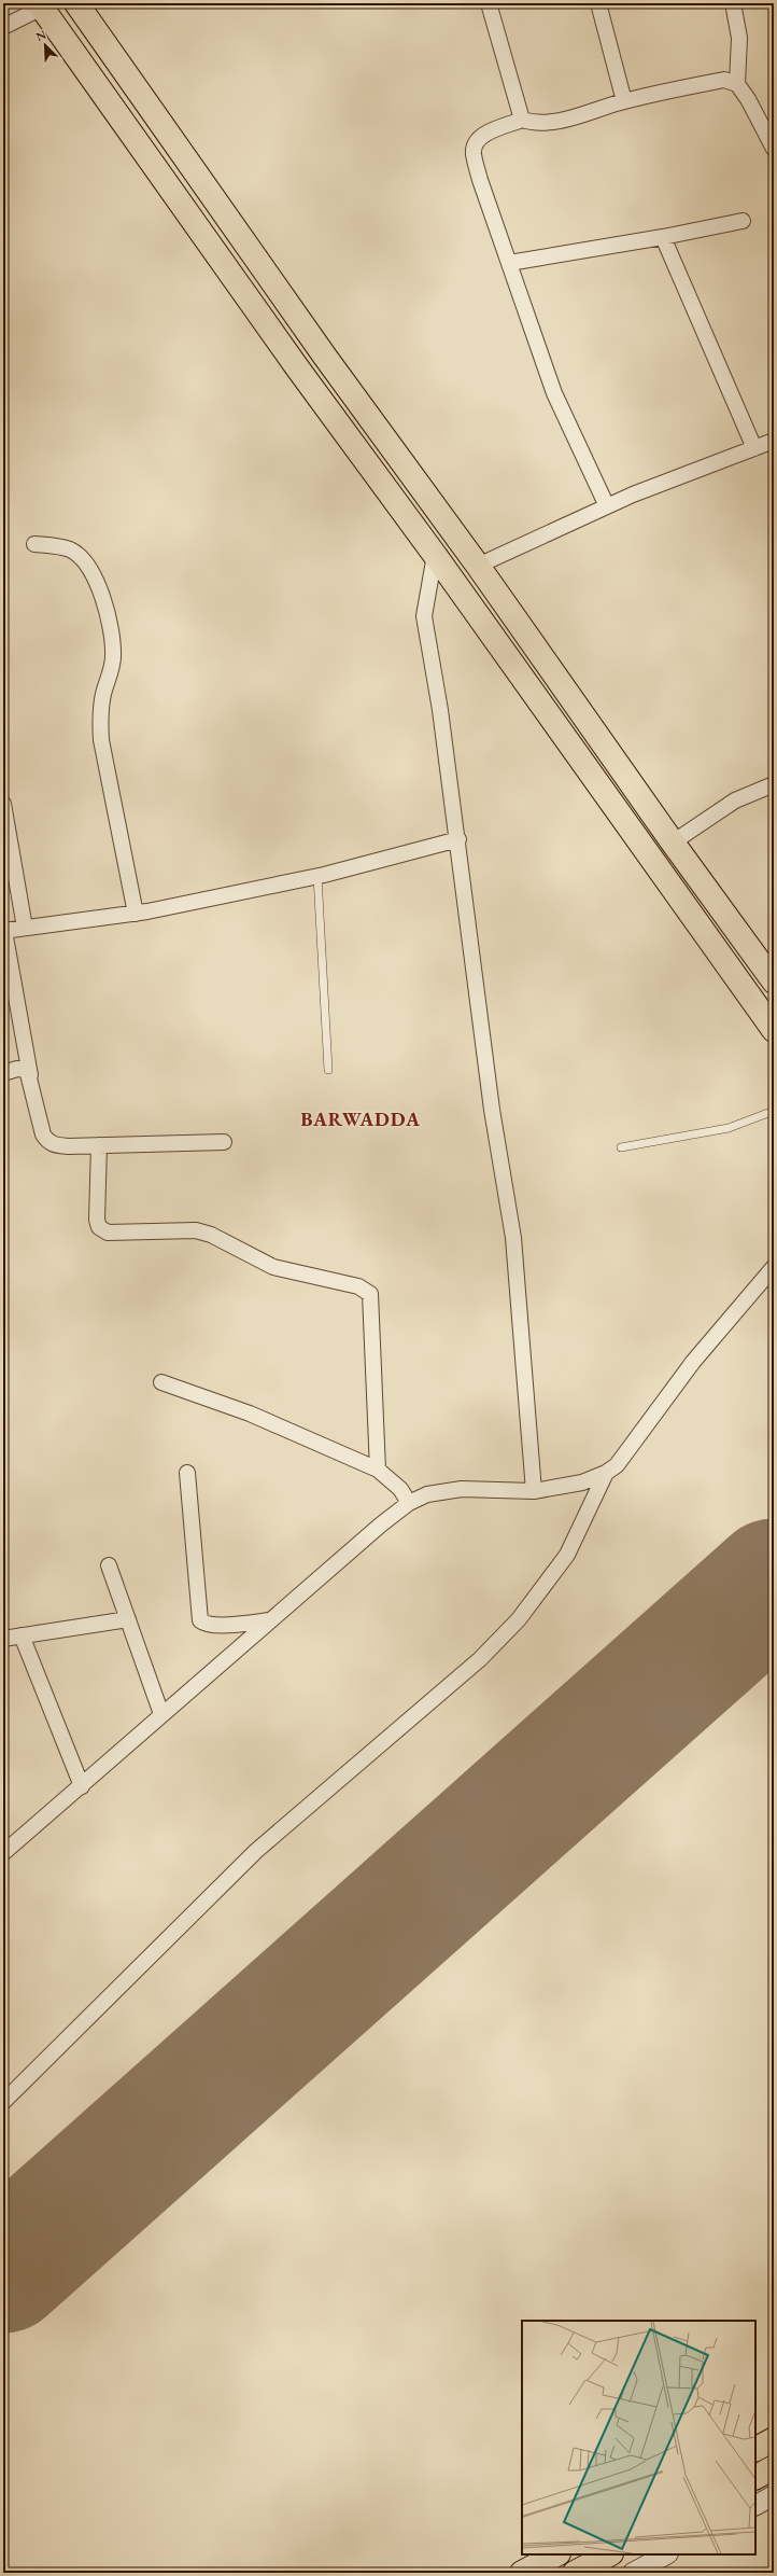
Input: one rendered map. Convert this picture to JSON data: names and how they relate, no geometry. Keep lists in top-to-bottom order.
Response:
{
  "districts": ["BARWADDA"],
  "north": "top left"
}
